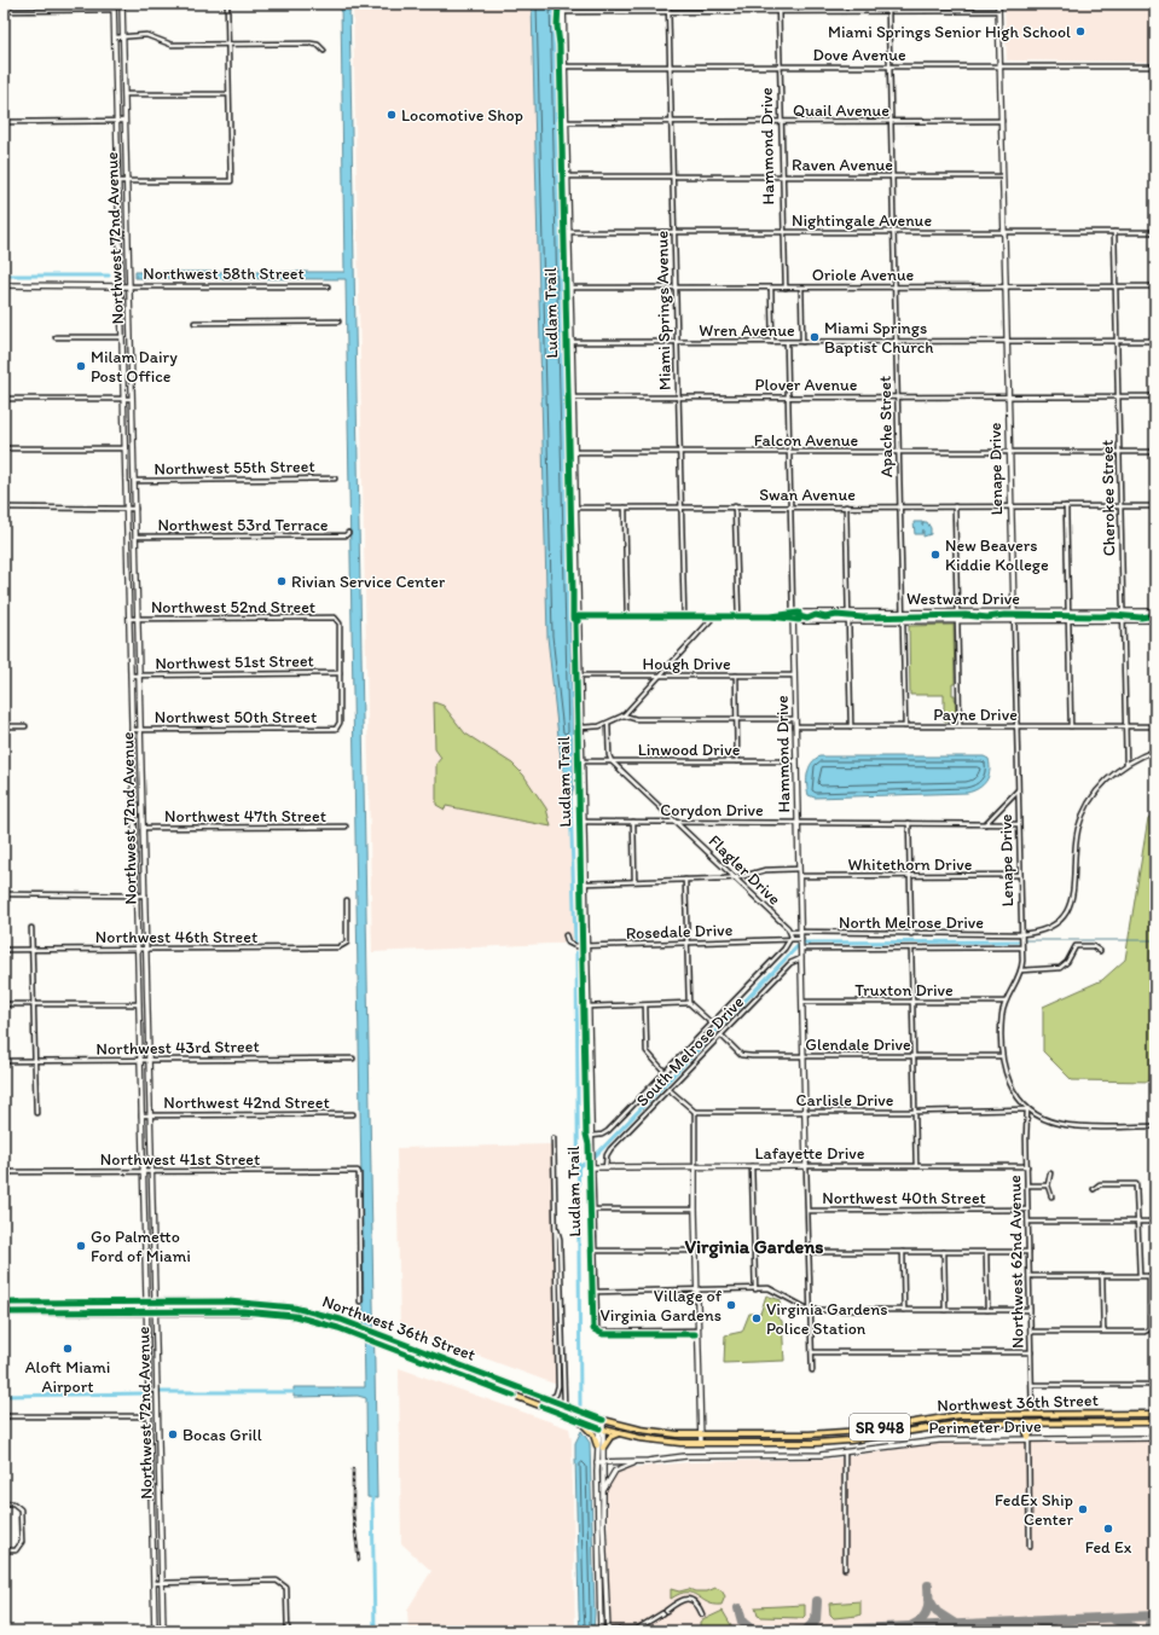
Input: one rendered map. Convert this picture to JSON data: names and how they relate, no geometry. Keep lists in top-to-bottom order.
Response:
{
  "streets": {
    "main road": ["Northwest 36th Street", "SR 948"],
    "street": [
      "Dove Avenue",
      "Quail Avenue",
      "Hammond Drive",
      "Raven Avenue",
      "Nightingale Avenue",
      "Northwest 72nd Avenue",
      "Northwest 58th Street",
      "Oriole Avenue",
      "Miami Springs Avenue",
      "Wren Avenue",
      "Plover Avenue",
      "Apache Street",
      "Falcon Avenue",
      "Northwest 55th Street",
      "Lenape Drive",
      "Swan Avenue",
      "Cherokee Street",
      "Northwest 53rd Terrace",
      "Westward Drive",
      "Northwest 52nd Street",
      "Northwest 51st Street",
      "Hough Drive",
      "Payne Drive",
      "Northwest 50th Street",
      "Linwood Drive",
      "Corydon Drive",
      "Northwest 47th Street",
      "Whitethorn Drive",
      "Flagler Drive",
      "North Melrose Drive",
      "Rosedale Drive",
      "Northwest 46th Street",
      "Truxton Drive",
      "Glendale Drive",
      "Northwest 43rd Street",
      "South Melrose Drive",
      "Carlisle Drive",
      "Northwest 42nd Street",
      "Lafayette Drive",
      "Northwest 41st Street",
      "Northwest 40th Street",
      "Northwest 62nd Avenue",
      "Perimeter Drive"
    ],
    "cycle path": ["Ludlam Trail"]
  },
  "crossings": [
    ["Dove Avenue", "Hammond Drive"],
    ["Dove Avenue", "Miami Springs Avenue"],
    ["Dove Avenue", "Apache Street"],
    ["Dove Avenue", "Lenape Drive"],
    ["Quail Avenue", "Hammond Drive"],
    ["Quail Avenue", "Miami Springs Avenue"],
    ["Quail Avenue", "Apache Street"],
    ["Quail Avenue", "Lenape Drive"],
    ["Hammond Drive", "Raven Avenue"],
    ["Hammond Drive", "Nightingale Avenue"],
    ["Hammond Drive", "Oriole Avenue"],
    ["Hammond Drive", "Wren Avenue"],
    ["Hammond Drive", "Plover Avenue"],
    ["Hammond Drive", "Falcon Avenue"],
    ["Hammond Drive", "Swan Avenue"],
    ["Hammond Drive", "Westward Drive"],
    ["Hammond Drive", "Hough Drive"],
    ["Hammond Drive", "Payne Drive"],
    ["Hammond Drive", "Linwood Drive"],
    ["Hammond Drive", "Corydon Drive"],
    ["Hammond Drive", "Whitethorn Drive"],
    ["Hammond Drive", "North Melrose Drive"],
    ["Hammond Drive", "Rosedale Drive"],
    ["Hammond Drive", "Truxton Drive"],
    ["Hammond Drive", "Glendale Drive"],
    ["Hammond Drive", "South Melrose Drive"],
    ["Hammond Drive", "Carlisle Drive"],
    ["Hammond Drive", "Lafayette Drive"],
    ["Raven Avenue", "Miami Springs Avenue"],
    ["Raven Avenue", "Apache Street"],
    ["Raven Avenue", "Lenape Drive"],
    ["Nightingale Avenue", "Miami Springs Avenue"],
    ["Nightingale Avenue", "Apache Street"],
    ["Nightingale Avenue", "Lenape Drive"],
    ["Nightingale Avenue", "Cherokee Street"],
    ["Northwest 72nd Avenue", "Northwest 58th Street"],
    ["Northwest 72nd Avenue", "Northwest 55th Street"],
    ["Northwest 72nd Avenue", "Northwest 53rd Terrace"],
    ["Northwest 72nd Avenue", "Northwest 52nd Street"],
    ["Northwest 72nd Avenue", "Northwest 51st Street"],
    ["Northwest 72nd Avenue", "Northwest 50th Street"],
    ["Northwest 72nd Avenue", "Northwest 47th Street"],
    ["Northwest 72nd Avenue", "Northwest 46th Street"],
    ["Northwest 72nd Avenue", "Northwest 43rd Street"],
    ["Northwest 72nd Avenue", "Northwest 42nd Street"],
    ["Northwest 72nd Avenue", "Northwest 41st Street"],
    ["Northwest 72nd Avenue", "Northwest 36th Street"],
    ["Oriole Avenue", "Miami Springs Avenue"],
    ["Oriole Avenue", "Apache Street"],
    ["Oriole Avenue", "Lenape Drive"],
    ["Oriole Avenue", "Cherokee Street"],
    ["Miami Springs Avenue", "Wren Avenue"],
    ["Miami Springs Avenue", "Plover Avenue"],
    ["Miami Springs Avenue", "Falcon Avenue"],
    ["Miami Springs Avenue", "Swan Avenue"],
    ["Miami Springs Avenue", "Westward Drive"],
    ["Wren Avenue", "Apache Street"],
    ["Wren Avenue", "Lenape Drive"],
    ["Wren Avenue", "Cherokee Street"],
    ["Plover Avenue", "Apache Street"],
    ["Plover Avenue", "Lenape Drive"],
    ["Plover Avenue", "Cherokee Street"],
    ["Apache Street", "Falcon Avenue"],
    ["Apache Street", "Swan Avenue"],
    ["Apache Street", "Westward Drive"],
    ["Apache Street", "Payne Drive"],
    ["Falcon Avenue", "Lenape Drive"],
    ["Falcon Avenue", "Cherokee Street"],
    ["Lenape Drive", "Swan Avenue"],
    ["Lenape Drive", "Westward Drive"],
    ["Lenape Drive", "Payne Drive"],
    ["Lenape Drive", "Corydon Drive"],
    ["Lenape Drive", "Whitethorn Drive"],
    ["Lenape Drive", "North Melrose Drive"],
    ["Swan Avenue", "Cherokee Street"],
    ["Cherokee Street", "Westward Drive"],
    ["Cherokee Street", "Payne Drive"],
    ["Cherokee Street", "North Melrose Drive"],
    ["Northwest 52nd Street", "Northwest 51st Street"],
    ["Northwest 52nd Street", "Northwest 50th Street"],
    ["Northwest 51st Street", "Northwest 50th Street"],
    ["Linwood Drive", "Flagler Drive"],
    ["Corydon Drive", "Flagler Drive"],
    ["Flagler Drive", "North Melrose Drive"],
    ["Glendale Drive", "South Melrose Drive"],
    ["South Melrose Drive", "Lafayette Drive"],
    ["Carlisle Drive", "Northwest 62nd Avenue"],
    ["Lafayette Drive", "Northwest 62nd Avenue"],
    ["Northwest 40th Street", "Northwest 62nd Avenue"],
    ["Northwest 62nd Avenue", "Northwest 36th Street"]
  ],
  "districts": ["Virginia Gardens"],
  "places": [
    "Miami Springs Senior High School",
    "Locomotive Shop",
    "Miami Springs Baptist Church",
    "Milam Dairy Post Office",
    "New Beavers Kiddie Kollege",
    "Rivian Service Center",
    "Go Palmetto Ford of Miami",
    "Village of Virginia Gardens",
    "Virginia Gardens Police Station",
    "Aloft Miami Airport",
    "Bocas Grill",
    "FedEx Ship Center",
    "Fed Ex"
  ]
}
